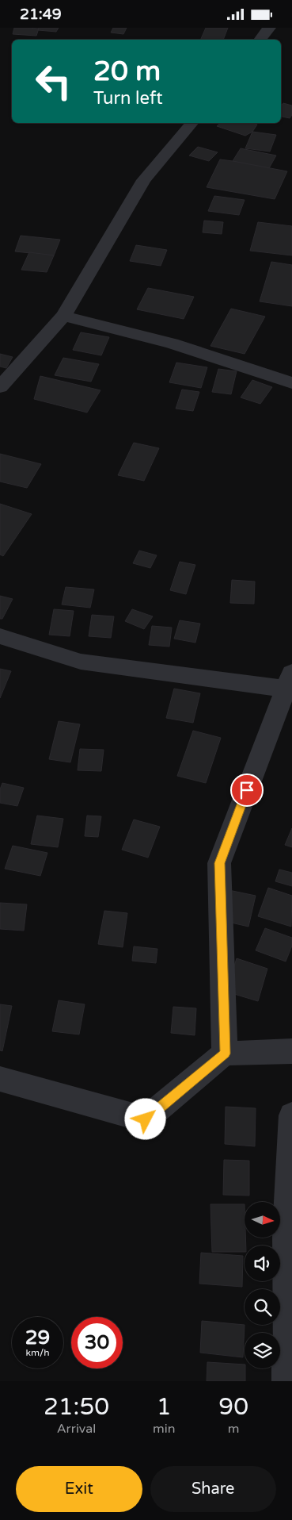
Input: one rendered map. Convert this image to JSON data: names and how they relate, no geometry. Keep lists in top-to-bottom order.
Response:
{
  "north": "right",
  "page": {
    "status": "21:49",
    "turn": ["20 m", "Turn left"],
    "speed": "29 km/h",
    "limit": "30",
    "eta": [
      "21:50",
      "Arrival",
      "1",
      "min",
      "90",
      "m"
    ],
    "buttons": ["Exit", "Share"]
  }
}
